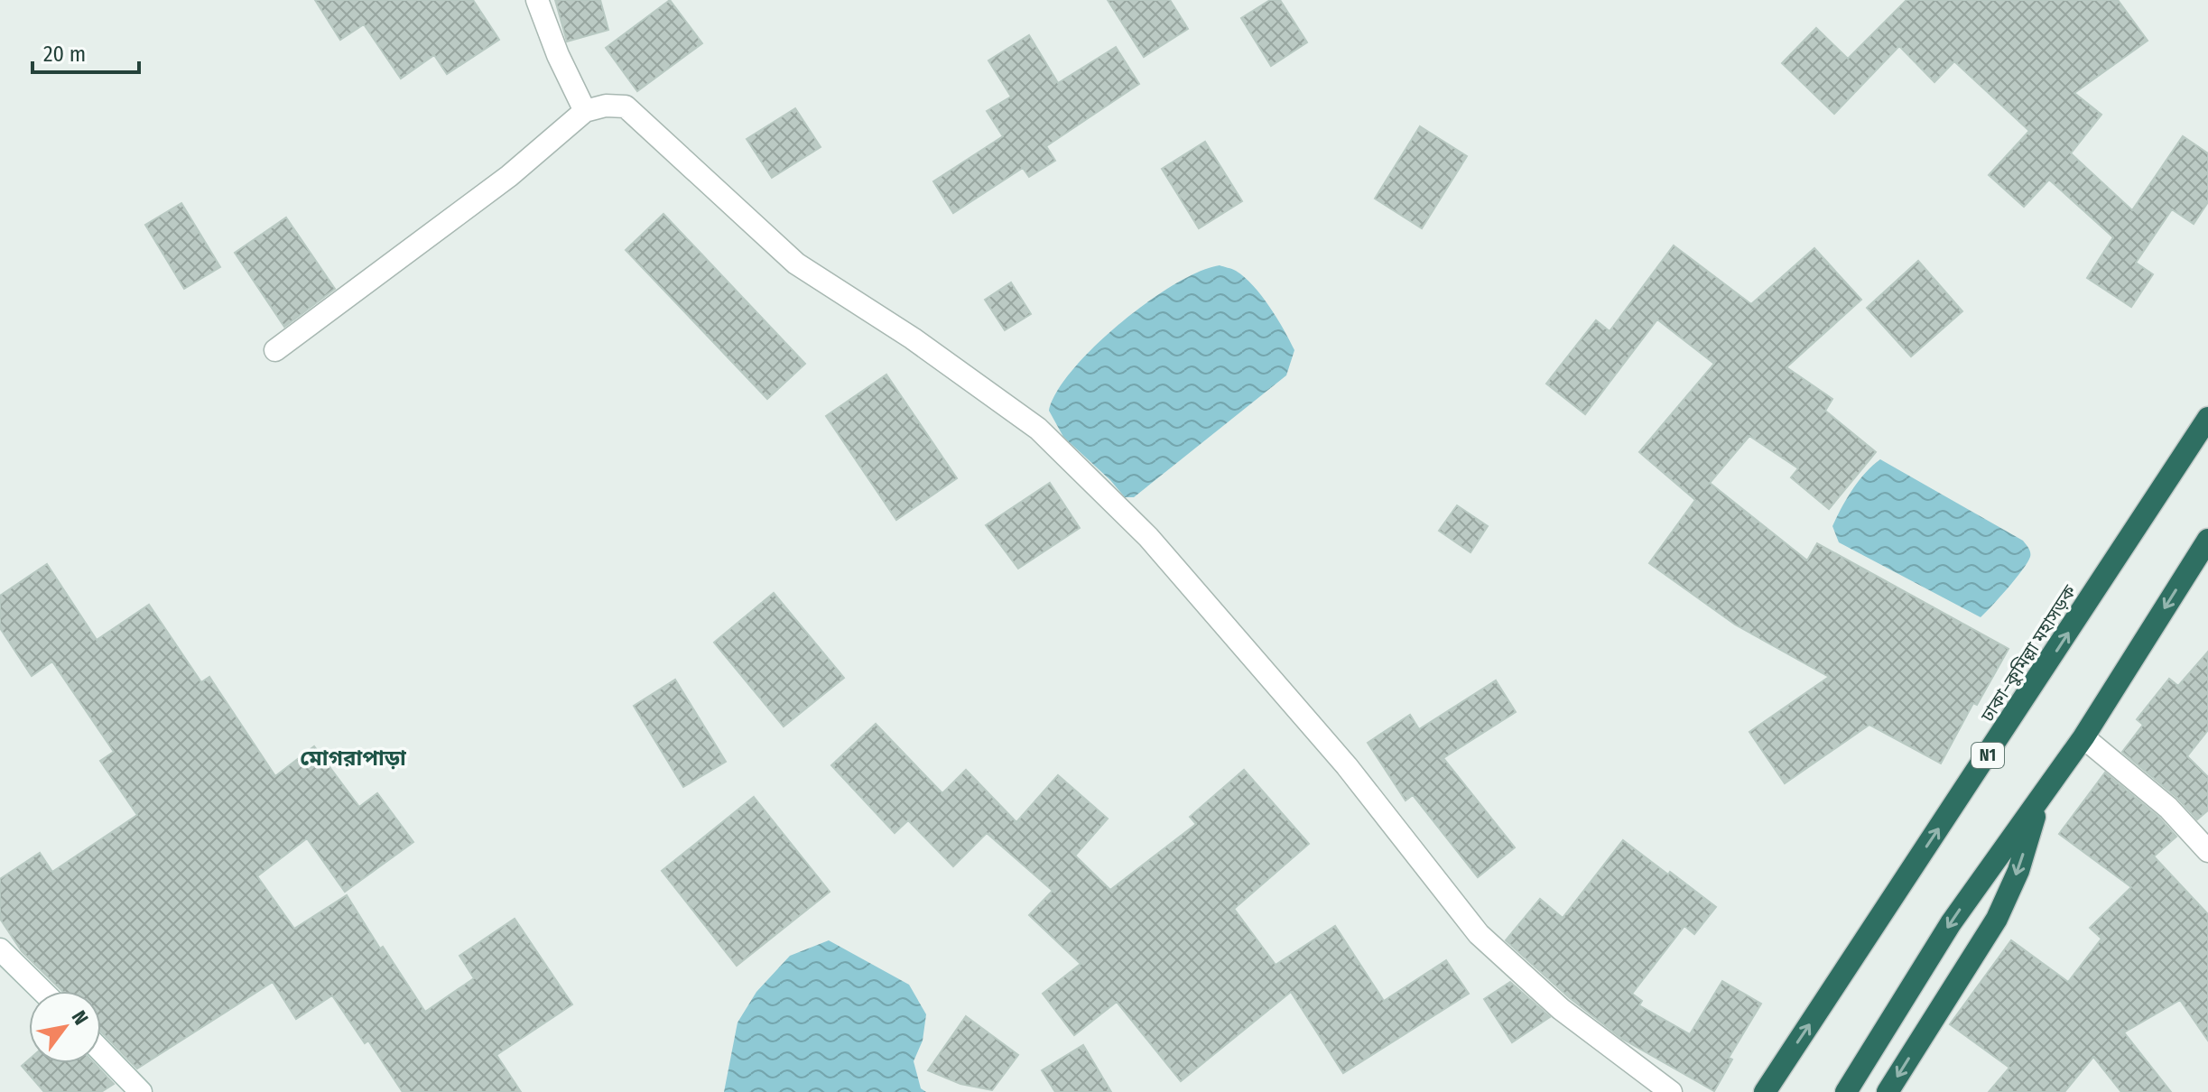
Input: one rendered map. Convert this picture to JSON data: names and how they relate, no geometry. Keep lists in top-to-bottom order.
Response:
{
  "streets": {
    "highway": ["ঢাকা–কুমিল্লা মহাসড়ক", "N1"]
  },
  "districts": ["মোগরাপাড়া"],
  "scale_bar": "20 m",
  "north": "top right"
}
